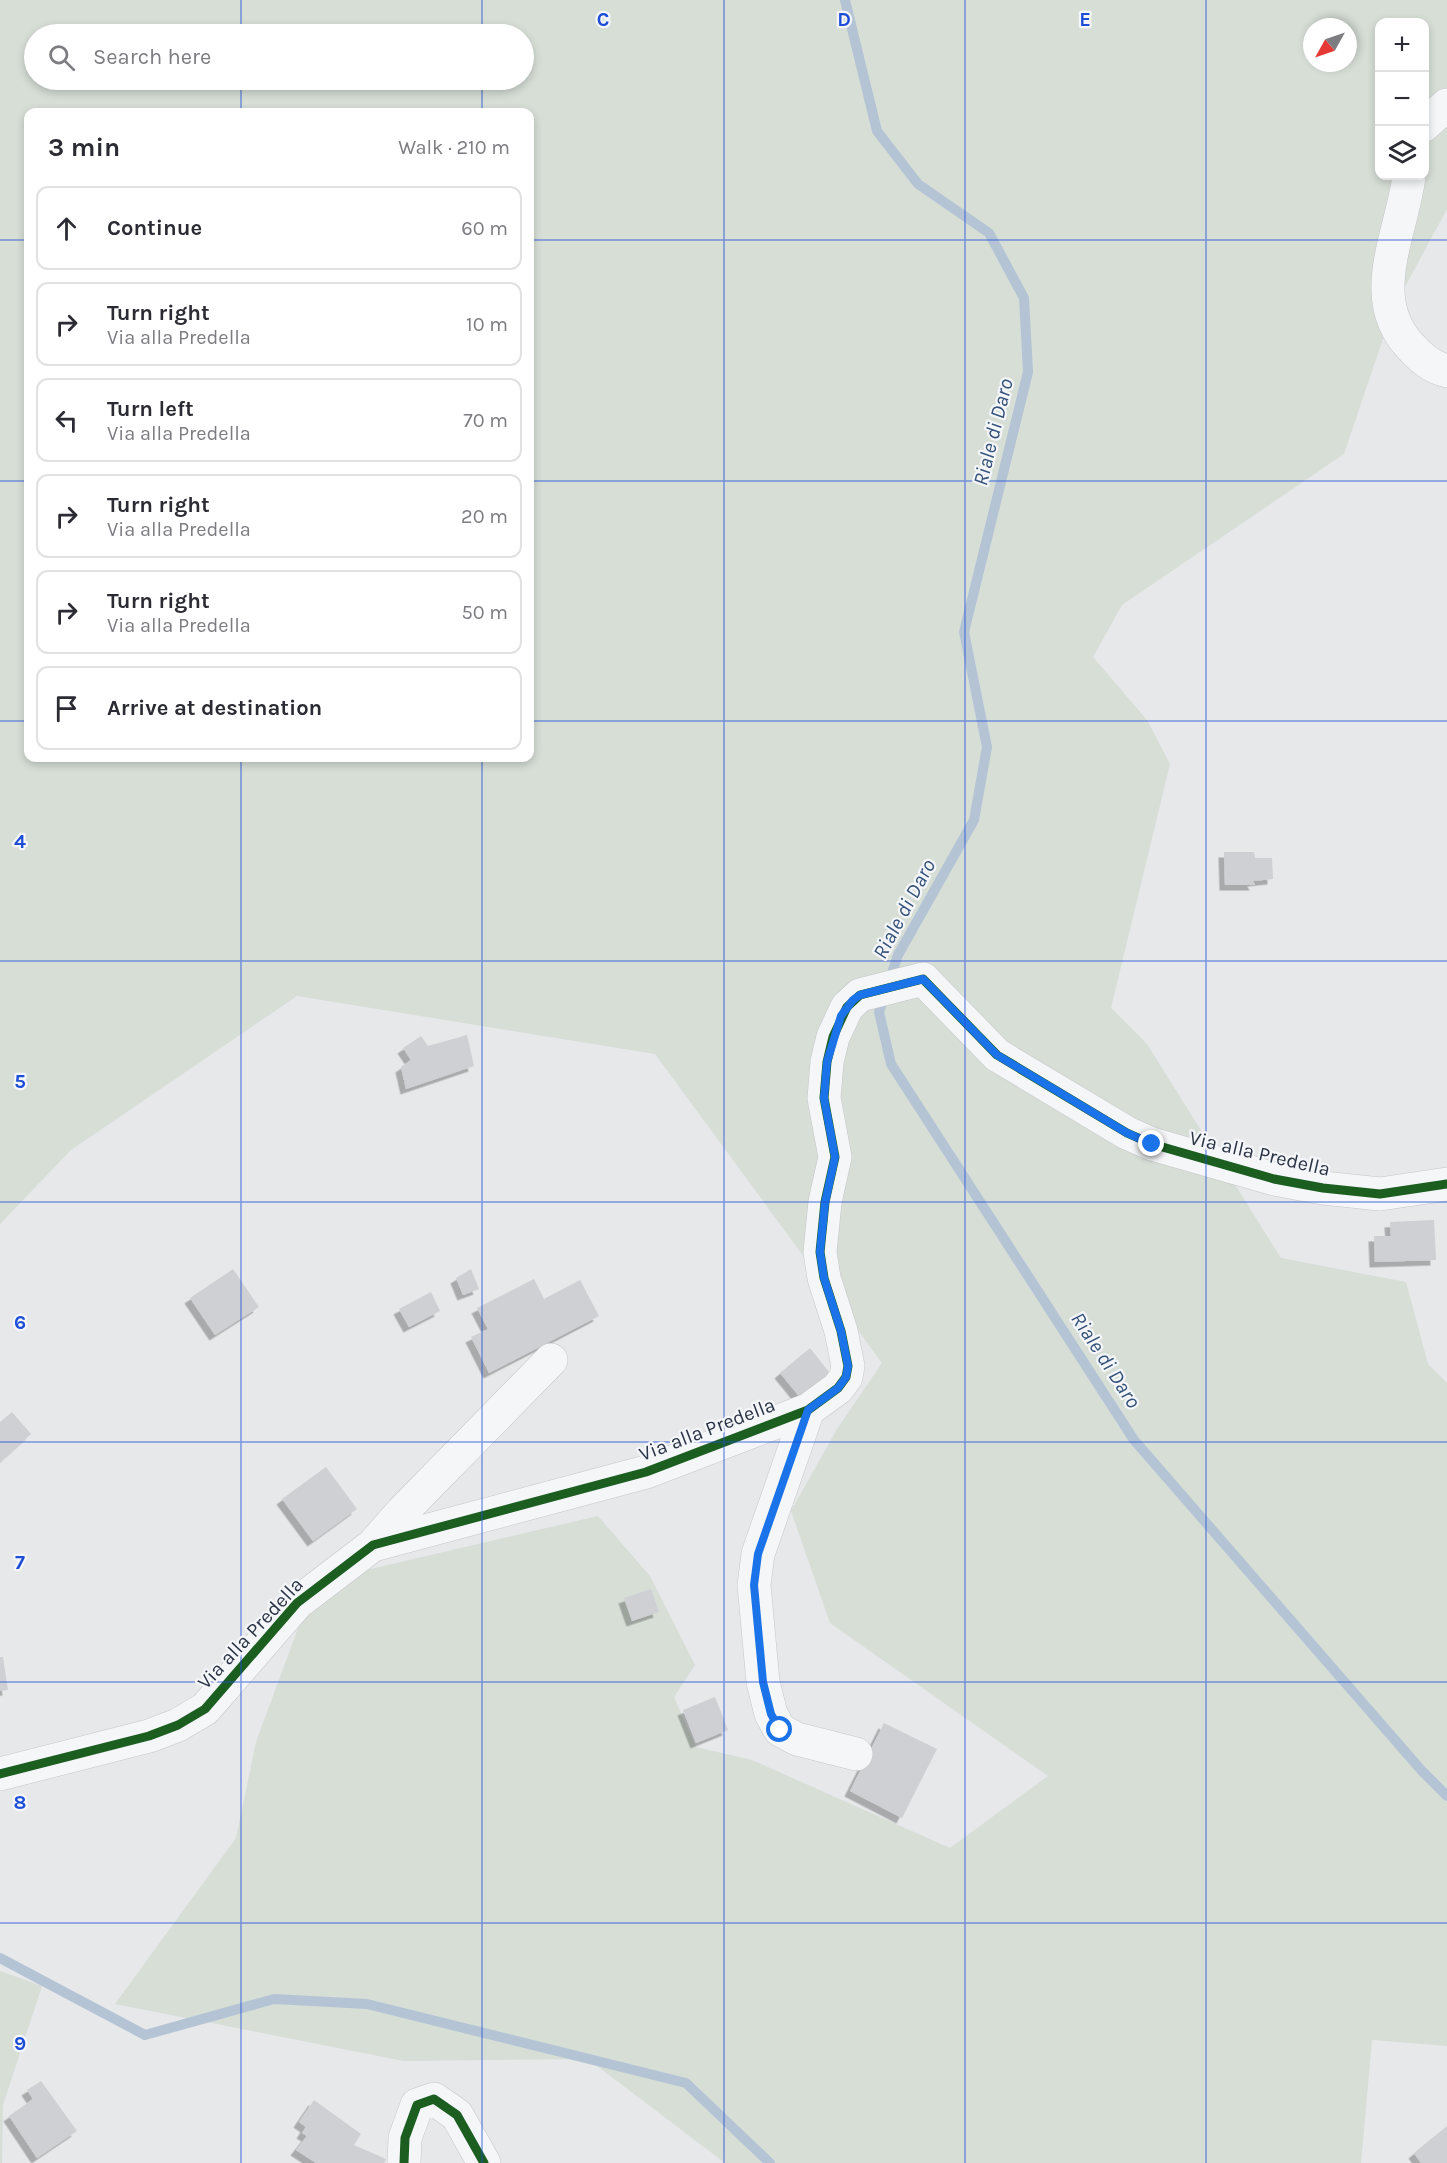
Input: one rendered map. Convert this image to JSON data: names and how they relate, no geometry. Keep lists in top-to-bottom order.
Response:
{
  "streets": {
    "street": ["Via alla Predella"]
  },
  "water": ["Riale di Daro"],
  "north": "bottom left",
  "page": {
    "map_buttons": ["+", "−"],
    "search": "Search here",
    "heading": ["3 min", "Walk · 210 m"],
    "list": [
      ["Continue", "60 m"],
      ["Turn right", "Via alla Predella", "10 m"],
      ["Turn left", "Via alla Predella", "70 m"],
      ["Turn right", "Via alla Predella", "20 m"],
      ["Turn right", "Via alla Predella", "50 m"],
      "Arrive at destination"
    ]
  },
  "grid": {
    "columns": ["C", "D", "E"],
    "rows": [
      "4",
      "5",
      "6",
      "7",
      "8",
      "9"
    ]
  }
}
